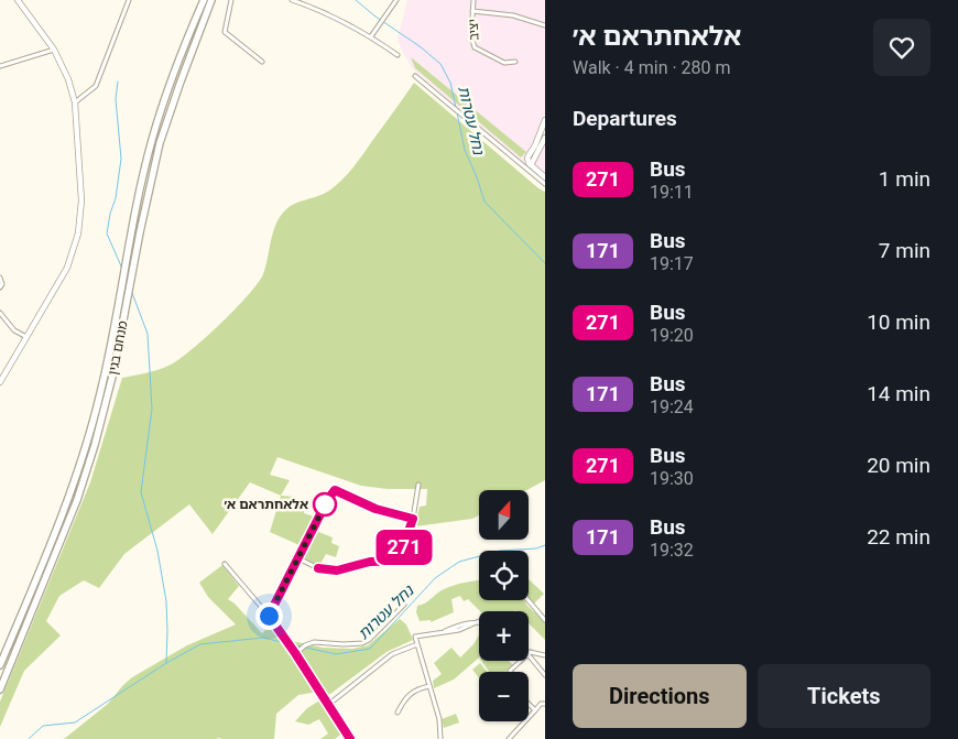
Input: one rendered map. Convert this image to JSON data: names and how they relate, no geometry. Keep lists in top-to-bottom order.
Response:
{
  "streets": {
    "highway": ["מנחם בגין"],
    "street": ["יציב"]
  },
  "water": ["נחל עטרות"],
  "places": ["אלאחתראם א׳"],
  "lines": ["bus line 271"],
  "north": "top",
  "page": {
    "on_map": "271",
    "heading": [
      ["אלאחתראם א׳", "Walk · 4 min · 280 m"],
      "Departures"
    ],
    "list": [
      {
        "mark": "271",
        "name": "Bus",
        "note": "19:11",
        "value": "1 min"
      },
      {
        "mark": "171",
        "name": "Bus",
        "note": "19:17",
        "value": "7 min"
      },
      {
        "mark": "271",
        "name": "Bus",
        "note": "19:20",
        "value": "10 min"
      },
      {
        "mark": "171",
        "name": "Bus",
        "note": "19:24",
        "value": "14 min"
      },
      {
        "mark": "271",
        "name": "Bus",
        "note": "19:30",
        "value": "20 min"
      },
      {
        "mark": "171",
        "name": "Bus",
        "note": "19:32",
        "value": "22 min"
      }
    ],
    "map_buttons": ["+", "−"],
    "buttons": ["Directions", "Tickets"]
  }
}
